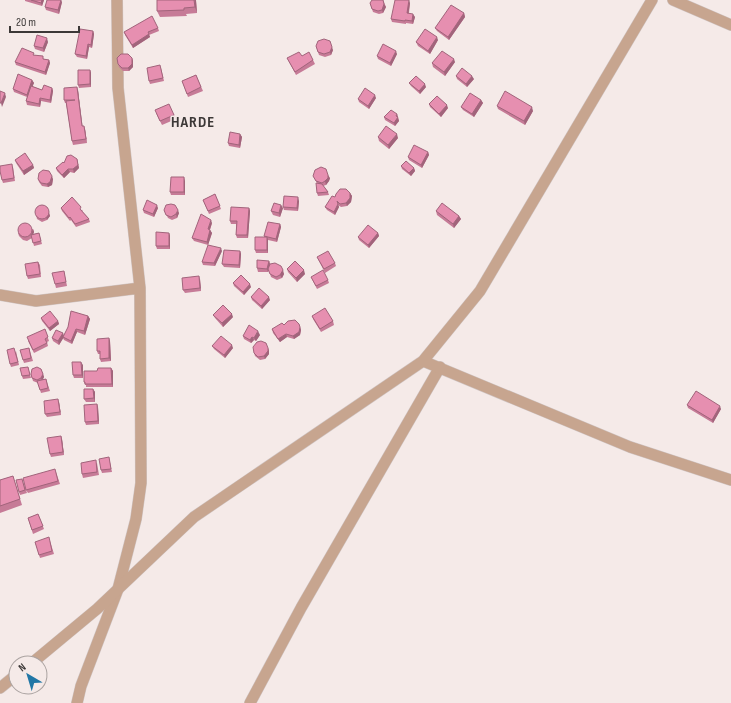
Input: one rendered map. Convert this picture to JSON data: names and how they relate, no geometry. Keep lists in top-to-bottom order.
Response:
{
  "districts": ["HARDE"],
  "scale_bar": "20 m",
  "north": "top left"
}
